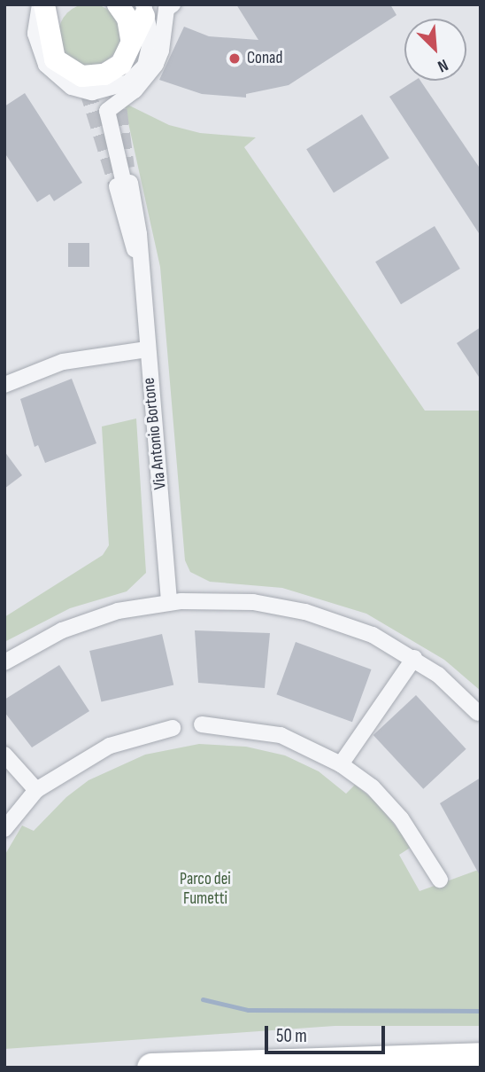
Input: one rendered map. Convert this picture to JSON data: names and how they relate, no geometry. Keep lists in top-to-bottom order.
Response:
{
  "streets": {
    "street": ["Via Antonio Bortone"]
  },
  "parks": ["Parco dei Fumetti"],
  "places": ["Conad"],
  "scale_bar": "50 m",
  "north": "bottom right"
}
